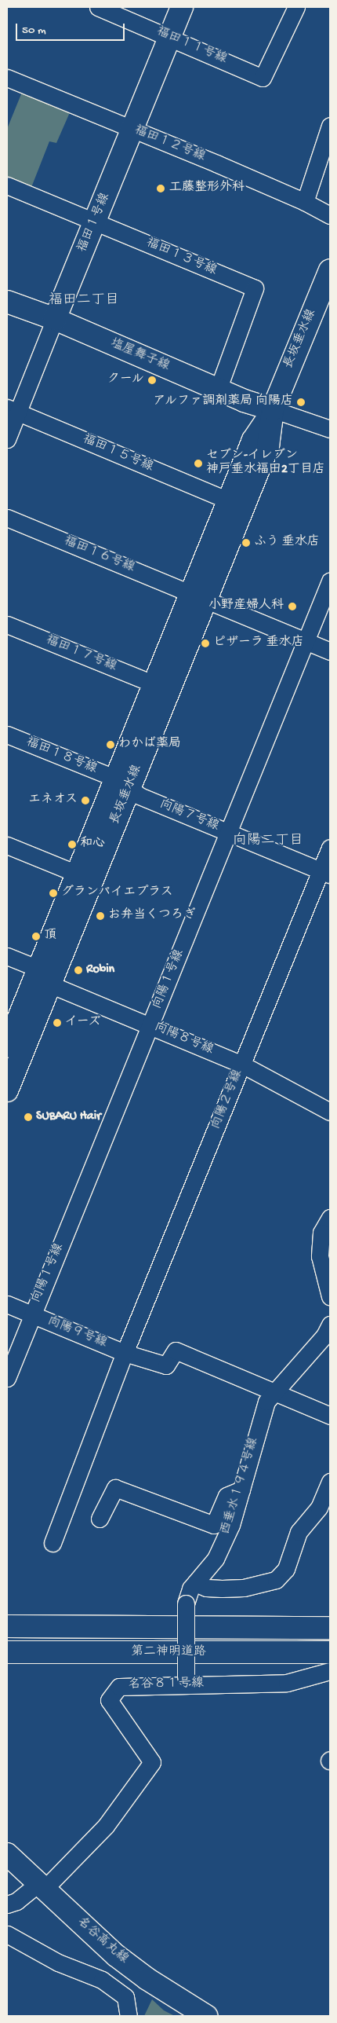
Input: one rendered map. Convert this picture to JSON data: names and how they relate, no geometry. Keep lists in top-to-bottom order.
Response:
{
  "streets": {
    "main road": [
      "福田１号線",
      "長坂垂水線",
      "塩屋舞子線",
      "第二神明道路",
      "名谷高丸線"
    ],
    "street": [
      "福田１１号線",
      "福田１２号線",
      "福田１３号線",
      "福田１５号線",
      "福田１６号線",
      "福田１７号線",
      "福田１８号線",
      "向陽７号線",
      "向陽１号線",
      "向陽８号線",
      "向陽２号線",
      "向陽９号線",
      "西垂水１９４号線",
      "名谷８１号線"
    ]
  },
  "crossings": [
    ["福田１１号線", "福田１号線"],
    ["福田１２号線", "福田１号線"],
    ["福田１号線", "福田１３号線"],
    ["福田１号線", "塩屋舞子線"],
    ["福田１号線", "福田１５号線"],
    ["福田１３号線", "塩屋舞子線"],
    ["長坂垂水線", "塩屋舞子線"],
    ["長坂垂水線", "福田１５号線"],
    ["長坂垂水線", "福田１６号線"],
    ["長坂垂水線", "福田１７号線"],
    ["長坂垂水線", "福田１８号線"],
    ["長坂垂水線", "向陽７号線"],
    ["長坂垂水線", "向陽８号線"],
    ["福田１６号線", "向陽１号線"],
    ["福田１８号線", "向陽７号線"],
    ["向陽７号線", "向陽１号線"],
    ["向陽７号線", "向陽２号線"],
    ["向陽１号線", "向陽８号線"],
    ["向陽１号線", "向陽９号線"],
    ["向陽８号線", "向陽２号線"],
    ["向陽２号線", "向陽９号線"],
    ["向陽９号線", "西垂水１９４号線"],
    ["西垂水１９４号線", "名谷８１号線"],
    ["名谷８１号線", "名谷高丸線"]
  ],
  "districts": ["福田二丁目", "向陽二丁目"],
  "places": [
    "工藤整形外科",
    "クール",
    "アルファ調剤薬局 向陽店",
    "セブン-イレブン 神戸垂水福田2丁目店",
    "ふう 垂水店",
    "小野産婦人科",
    "ピザーラ 垂水店",
    "わかば薬局",
    "エネオス",
    "和心",
    "グランパイエプラス",
    "お弁当くつろぎ",
    "頂",
    "Robin",
    "イーズ",
    "SUBARU Hair"
  ],
  "scale_bar": "50 m"
}
